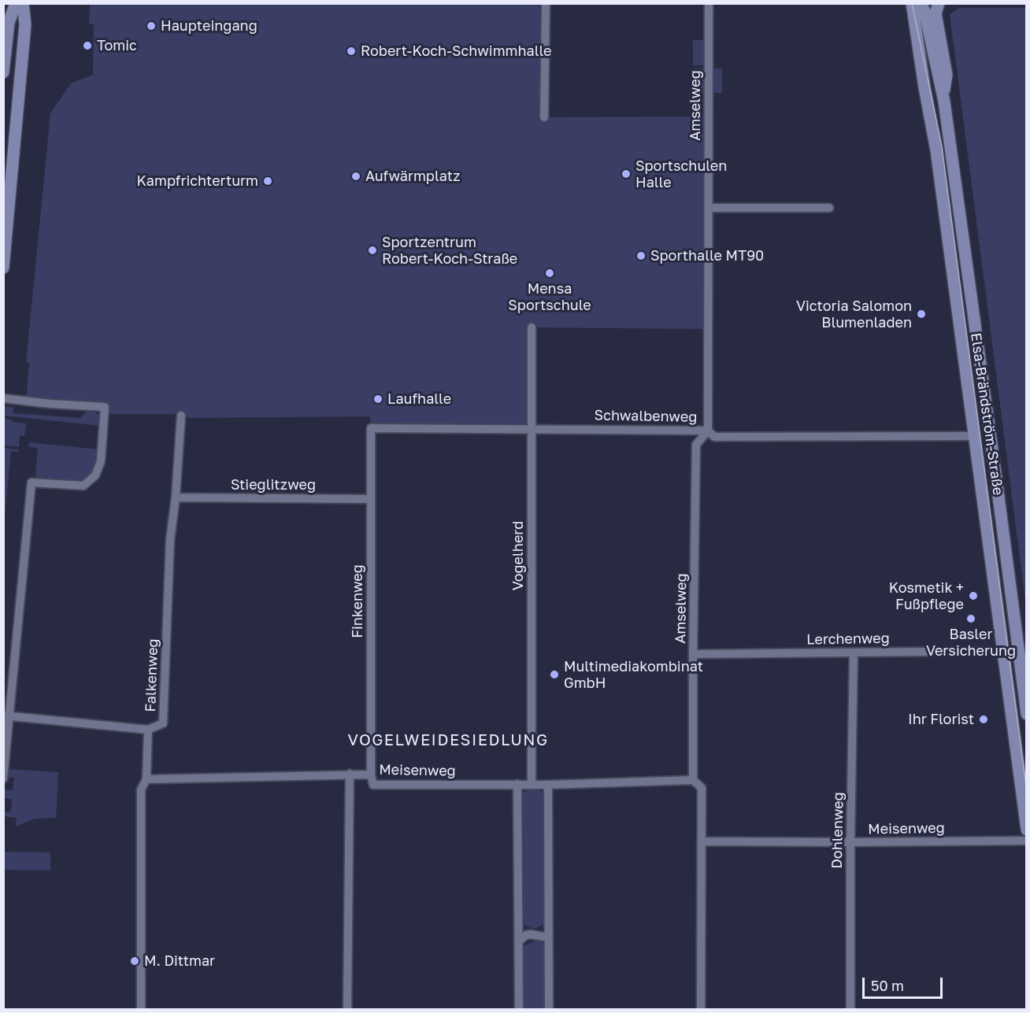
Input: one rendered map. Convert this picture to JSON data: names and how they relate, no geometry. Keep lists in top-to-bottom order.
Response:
{
  "streets": {
    "street": [
      "Amselweg",
      "Elsa-Brändström-Straße",
      "Schwalbenweg",
      "Stieglitzweg",
      "Vogelherd",
      "Finkenweg",
      "Lerchenweg",
      "Falkenweg",
      "Meisenweg",
      "Dohlenweg"
    ]
  },
  "crossings": [
    ["Amselweg", "Schwalbenweg"],
    ["Amselweg", "Lerchenweg"],
    ["Amselweg", "Meisenweg"],
    ["Elsa-Brändström-Straße", "Schwalbenweg"],
    ["Elsa-Brändström-Straße", "Lerchenweg"],
    ["Schwalbenweg", "Vogelherd"],
    ["Schwalbenweg", "Finkenweg"],
    ["Stieglitzweg", "Finkenweg"],
    ["Stieglitzweg", "Falkenweg"],
    ["Vogelherd", "Meisenweg"],
    ["Finkenweg", "Meisenweg"],
    ["Lerchenweg", "Dohlenweg"],
    ["Falkenweg", "Meisenweg"],
    ["Meisenweg", "Dohlenweg"]
  ],
  "districts": ["VOGELWEIDESIEDLUNG"],
  "places": [
    "Haupteingang",
    "Tomic",
    "Robert-Koch-Schwimmhalle",
    "Sportschulen Halle",
    "Aufwärmplatz",
    "Kampfrichterturm",
    "Sportzentrum Robert-Koch-Straße",
    "Sporthalle MT90",
    "Mensa Sportschule",
    "Victoria Salomon Blumenladen",
    "Laufhalle",
    "Kosmetik + Fußpflege",
    "Basler Versicherung",
    "Multimediakombinat GmbH",
    "Ihr Florist",
    "M. Dittmar"
  ],
  "scale_bar": "50 m"
}
